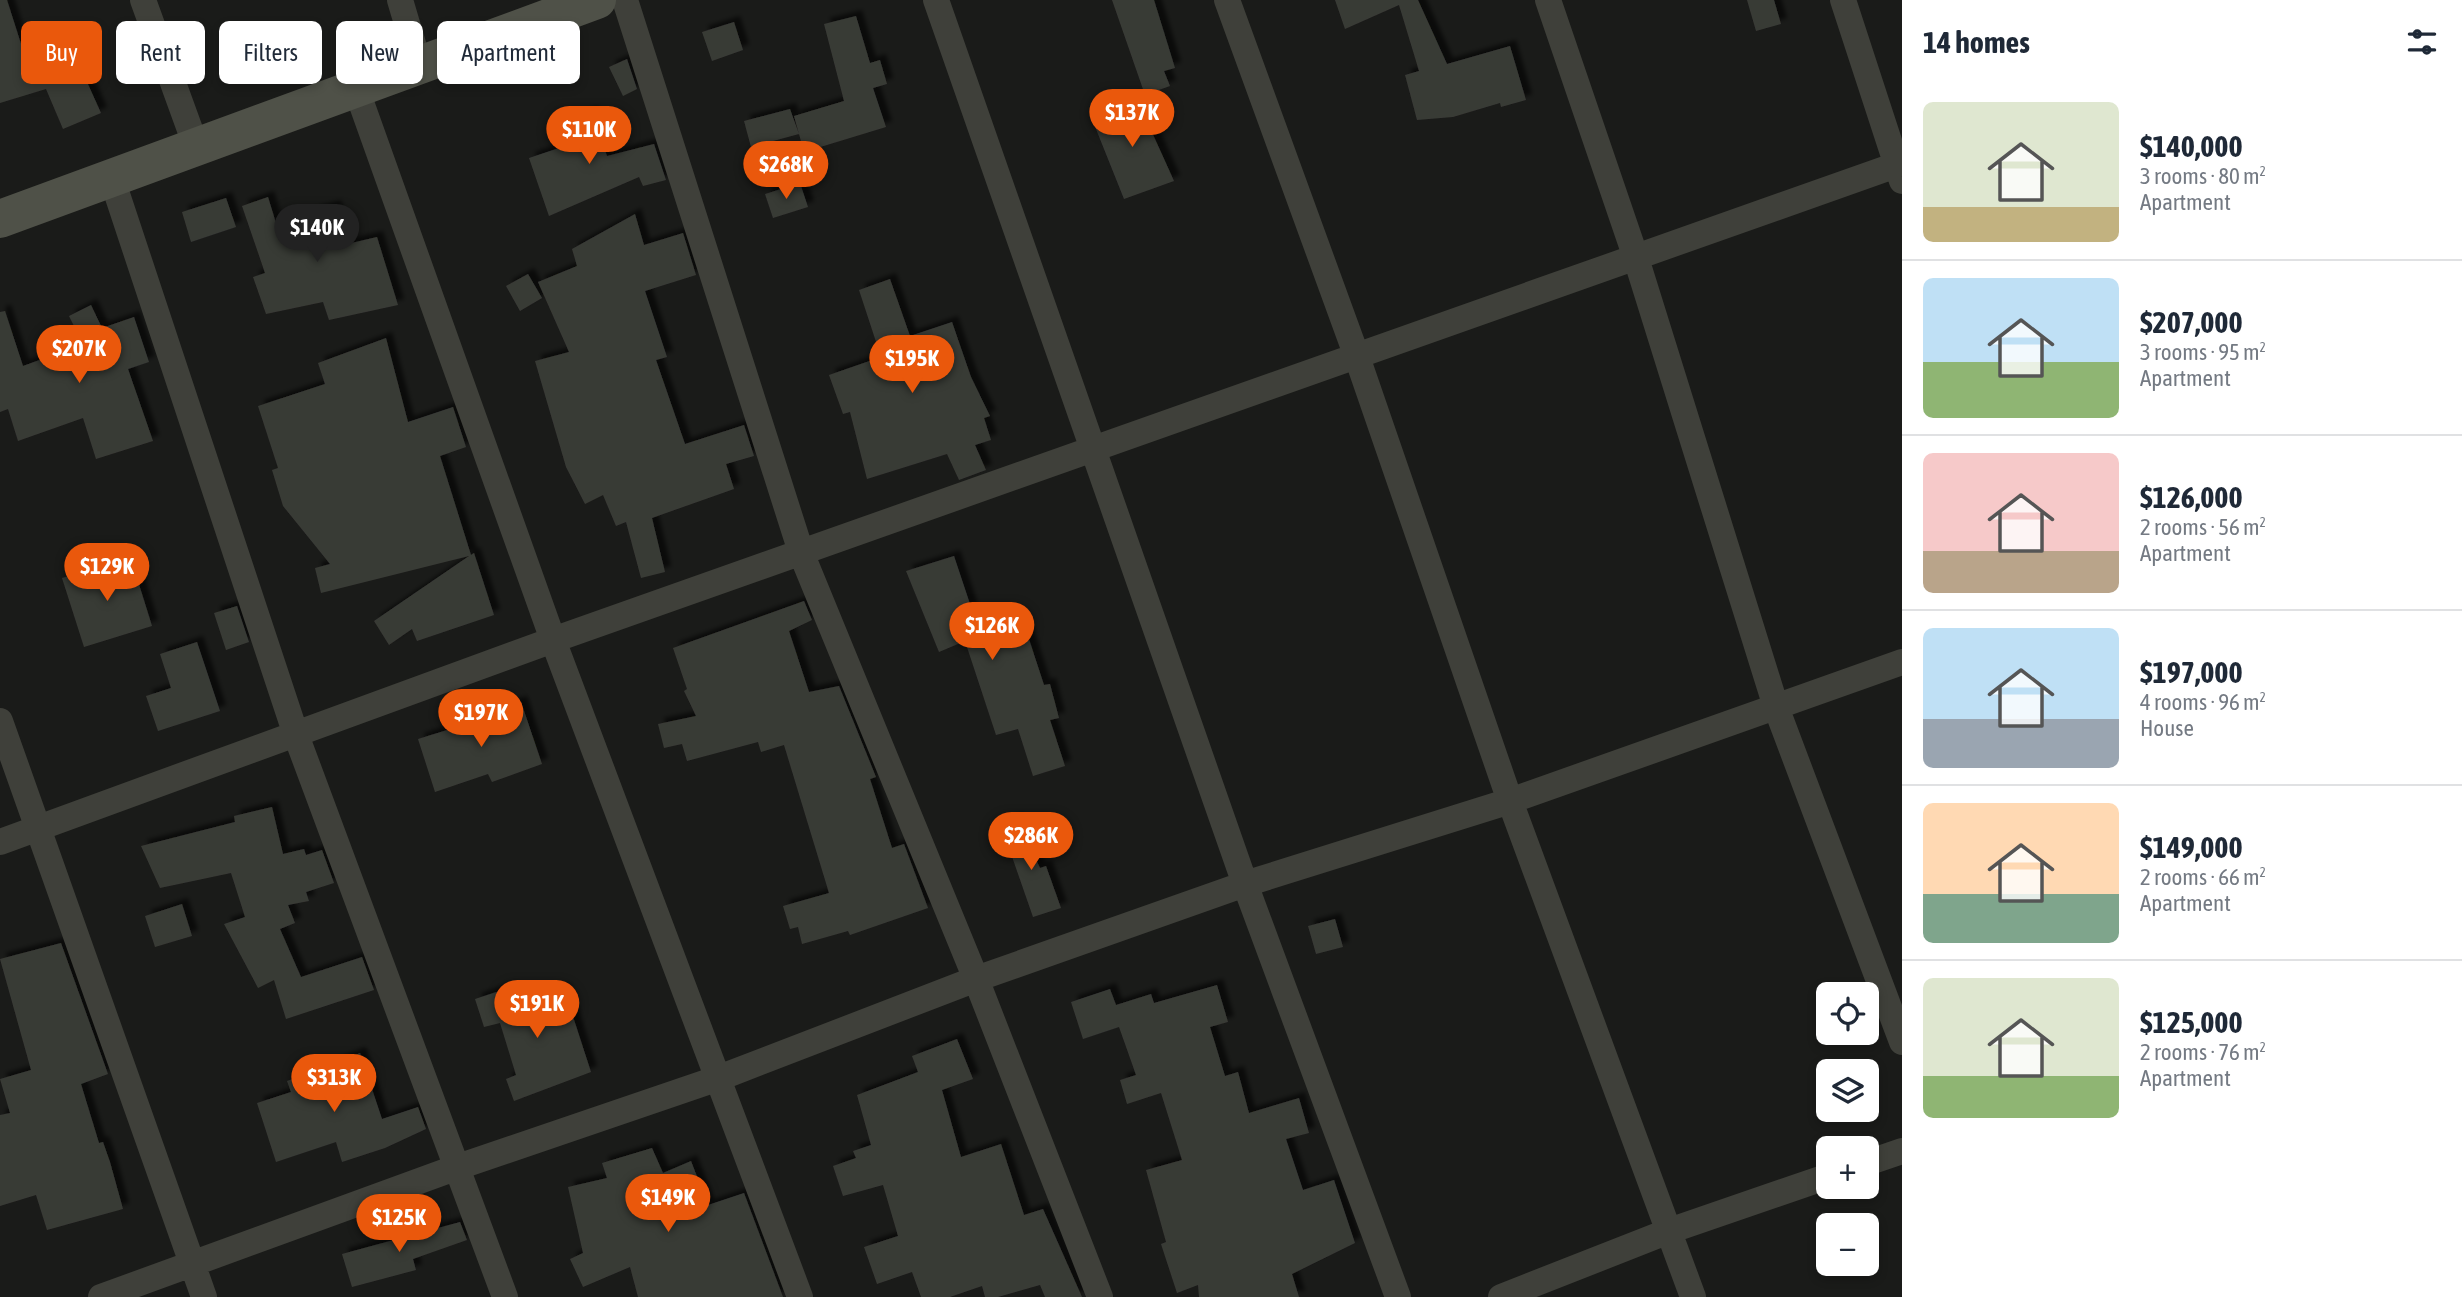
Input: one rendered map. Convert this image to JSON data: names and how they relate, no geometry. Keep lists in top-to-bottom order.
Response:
{
  "page": {
    "heading": "14 homes",
    "chip": [
      "Buy",
      "Rent",
      "Filters",
      "New",
      "Apartment"
    ],
    "list": [
      {
        "name": "$140,000",
        "note": "3 rooms · 80 m² · Apartment"
      },
      {
        "name": "$207,000",
        "note": "3 rooms · 95 m² · Apartment"
      },
      {
        "name": "$126,000",
        "note": "2 rooms · 56 m² · Apartment"
      },
      {
        "name": "$197,000",
        "note": "4 rooms · 96 m² · House"
      },
      {
        "name": "$149,000",
        "note": "2 rooms · 66 m² · Apartment"
      },
      {
        "name": "$125,000",
        "note": "2 rooms · 76 m² · Apartment"
      }
    ],
    "price": [
      "$137K",
      "$110K",
      "$268K",
      "$140K",
      "$207K",
      "$195K",
      "$129K",
      "$126K",
      "$197K",
      "$286K",
      "$191K",
      "$313K",
      "$149K",
      "$125K"
    ],
    "map_buttons": ["+", "−"]
  }
}
